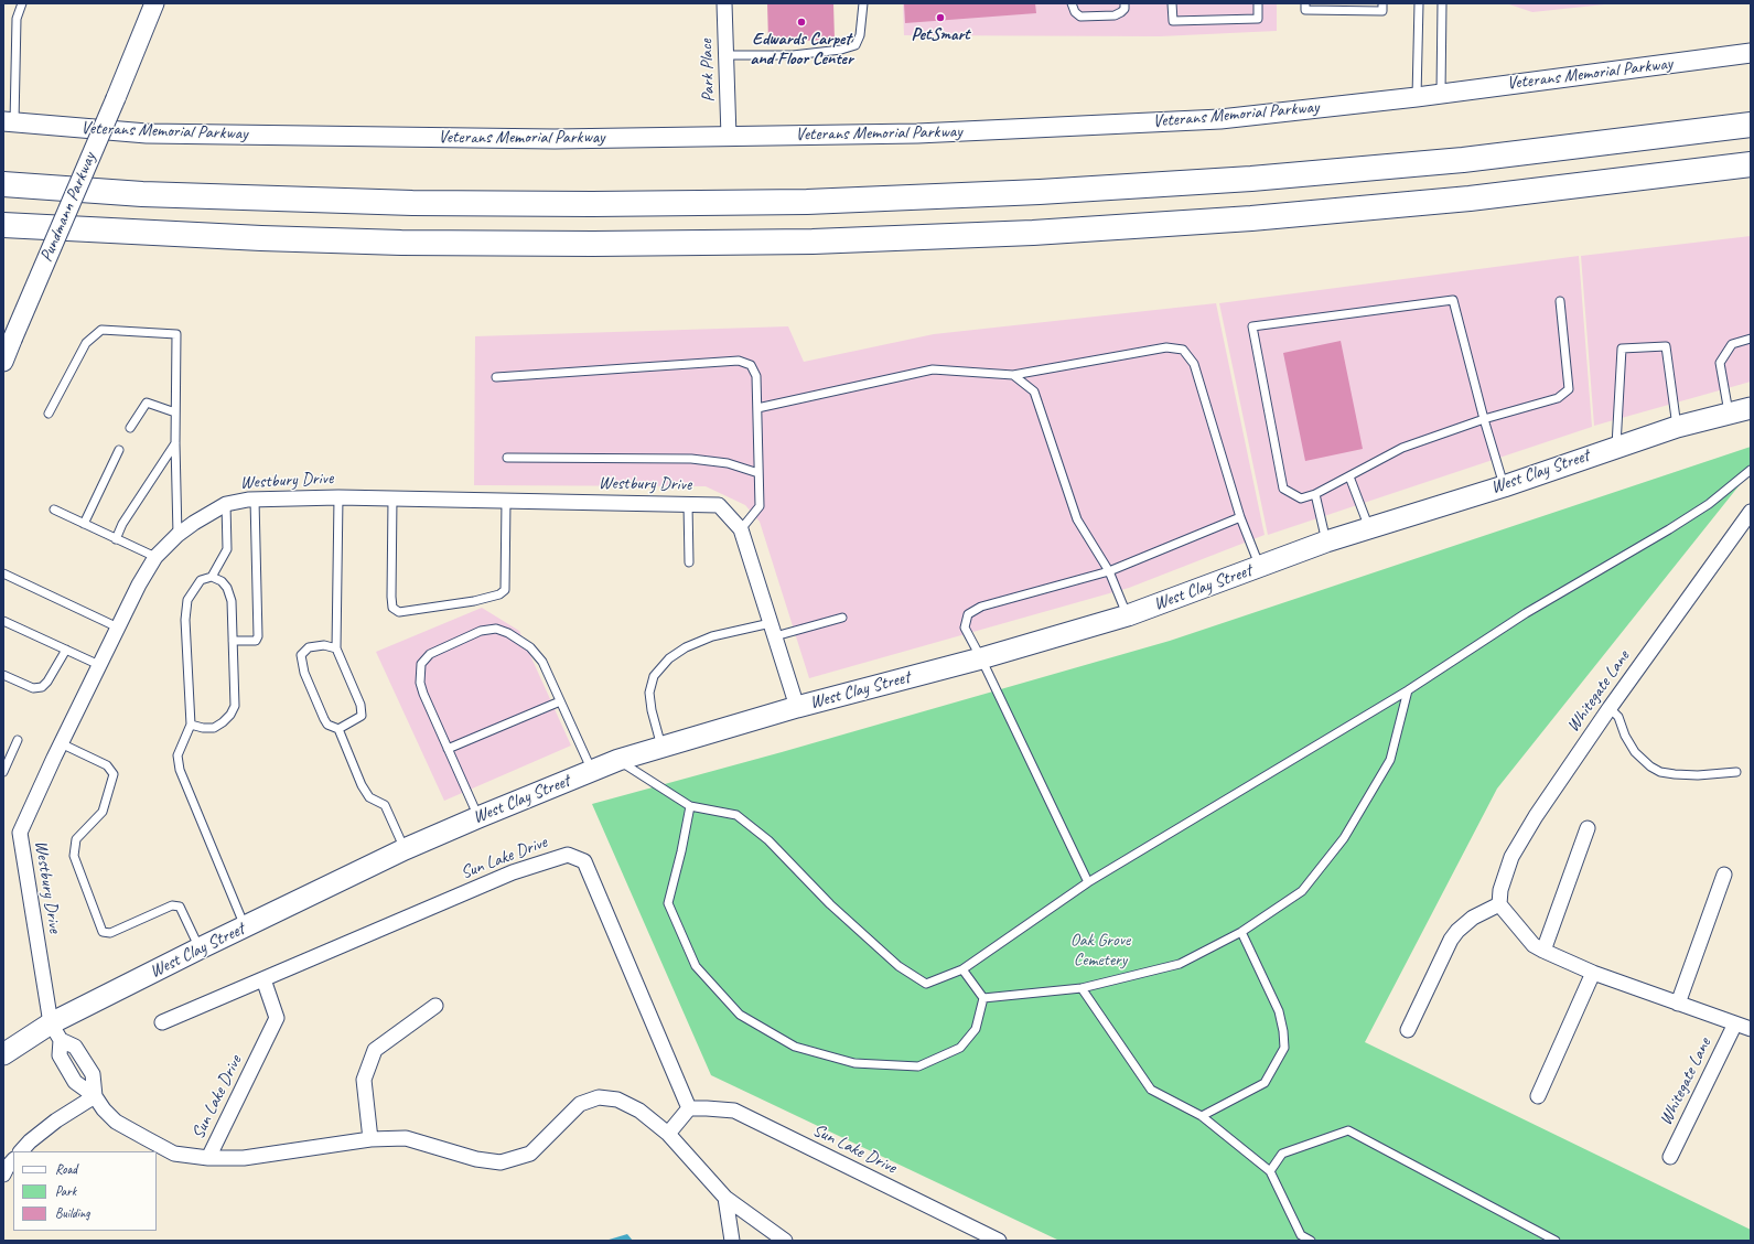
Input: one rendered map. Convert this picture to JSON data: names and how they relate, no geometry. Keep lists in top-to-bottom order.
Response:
{
  "streets": {
    "main road": ["West Clay Street"],
    "street": [
      "Park Place",
      "Veterans Memorial Parkway",
      "Pundmann Parkway",
      "Westbury Drive",
      "Whitegate Lane",
      "Sun Lake Drive"
    ]
  },
  "crossings": [
    ["Park Place", "Veterans Memorial Parkway"],
    ["West Clay Street", "Westbury Drive"],
    ["West Clay Street", "Sun Lake Drive"],
    ["Westbury Drive", "Sun Lake Drive"]
  ],
  "parks": ["Oak Grove Cemetery"],
  "places": ["PetSmart", "Edwards Carpet and Floor Center"],
  "legend": ["Road", "Park", "Building"]
}
